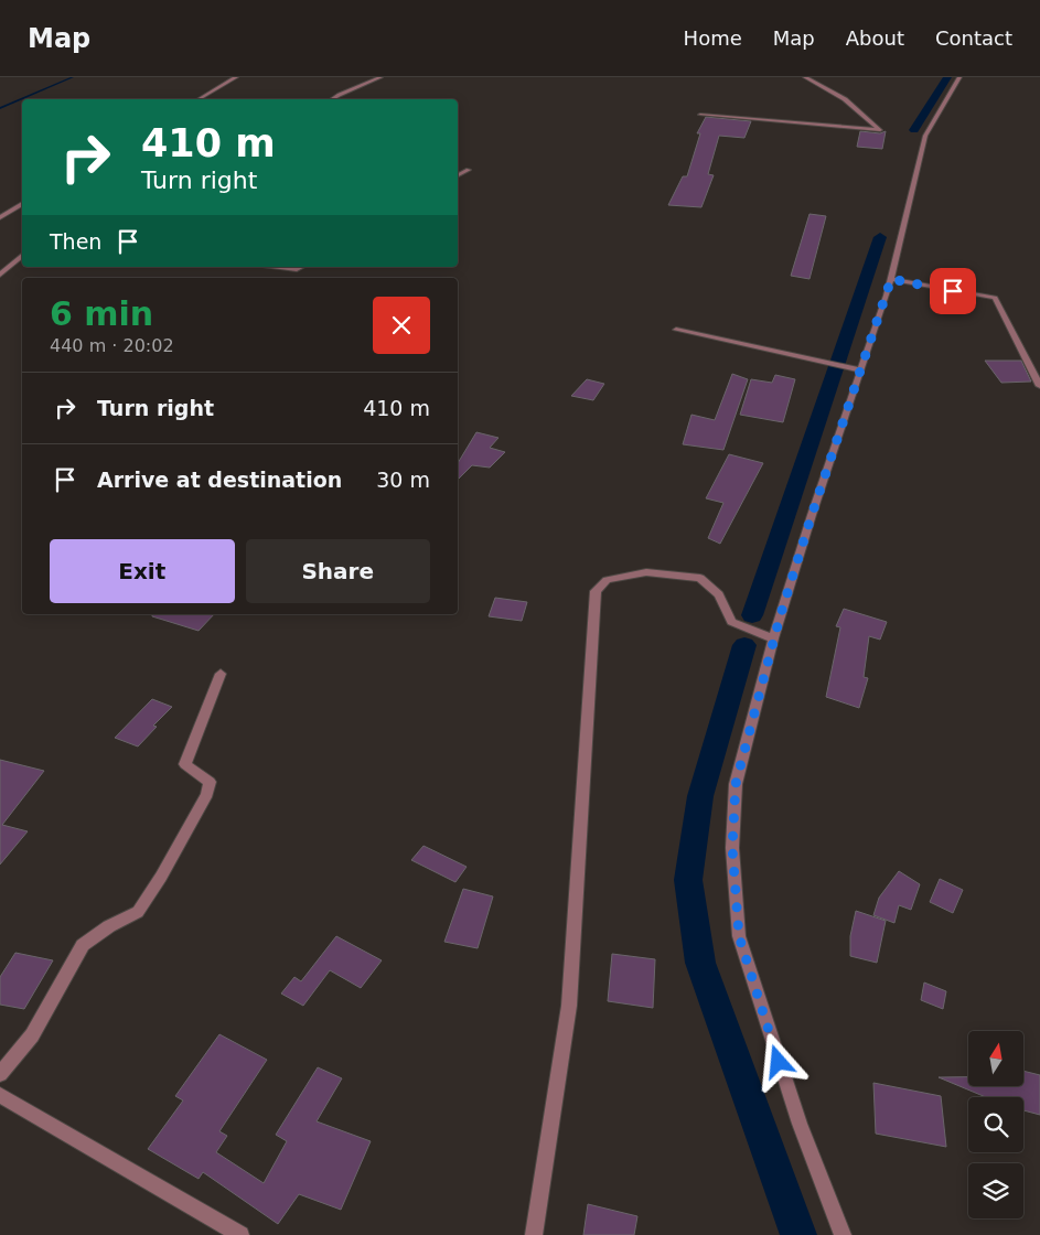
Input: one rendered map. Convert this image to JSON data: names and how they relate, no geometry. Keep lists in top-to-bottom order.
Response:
{
  "north": "top",
  "page": {
    "header": "Map",
    "nav": [
      "Home",
      "Map",
      "About",
      "Contact"
    ],
    "turn": ["410 m", "Turn right"],
    "then": "Then",
    "heading": ["6 min", "440 m · 20:02"],
    "list": [
      {
        "name": "Turn right",
        "value": "410 m"
      },
      {
        "name": "Arrive at destination",
        "value": "30 m"
      }
    ],
    "buttons": ["Exit", "Share"]
  }
}
